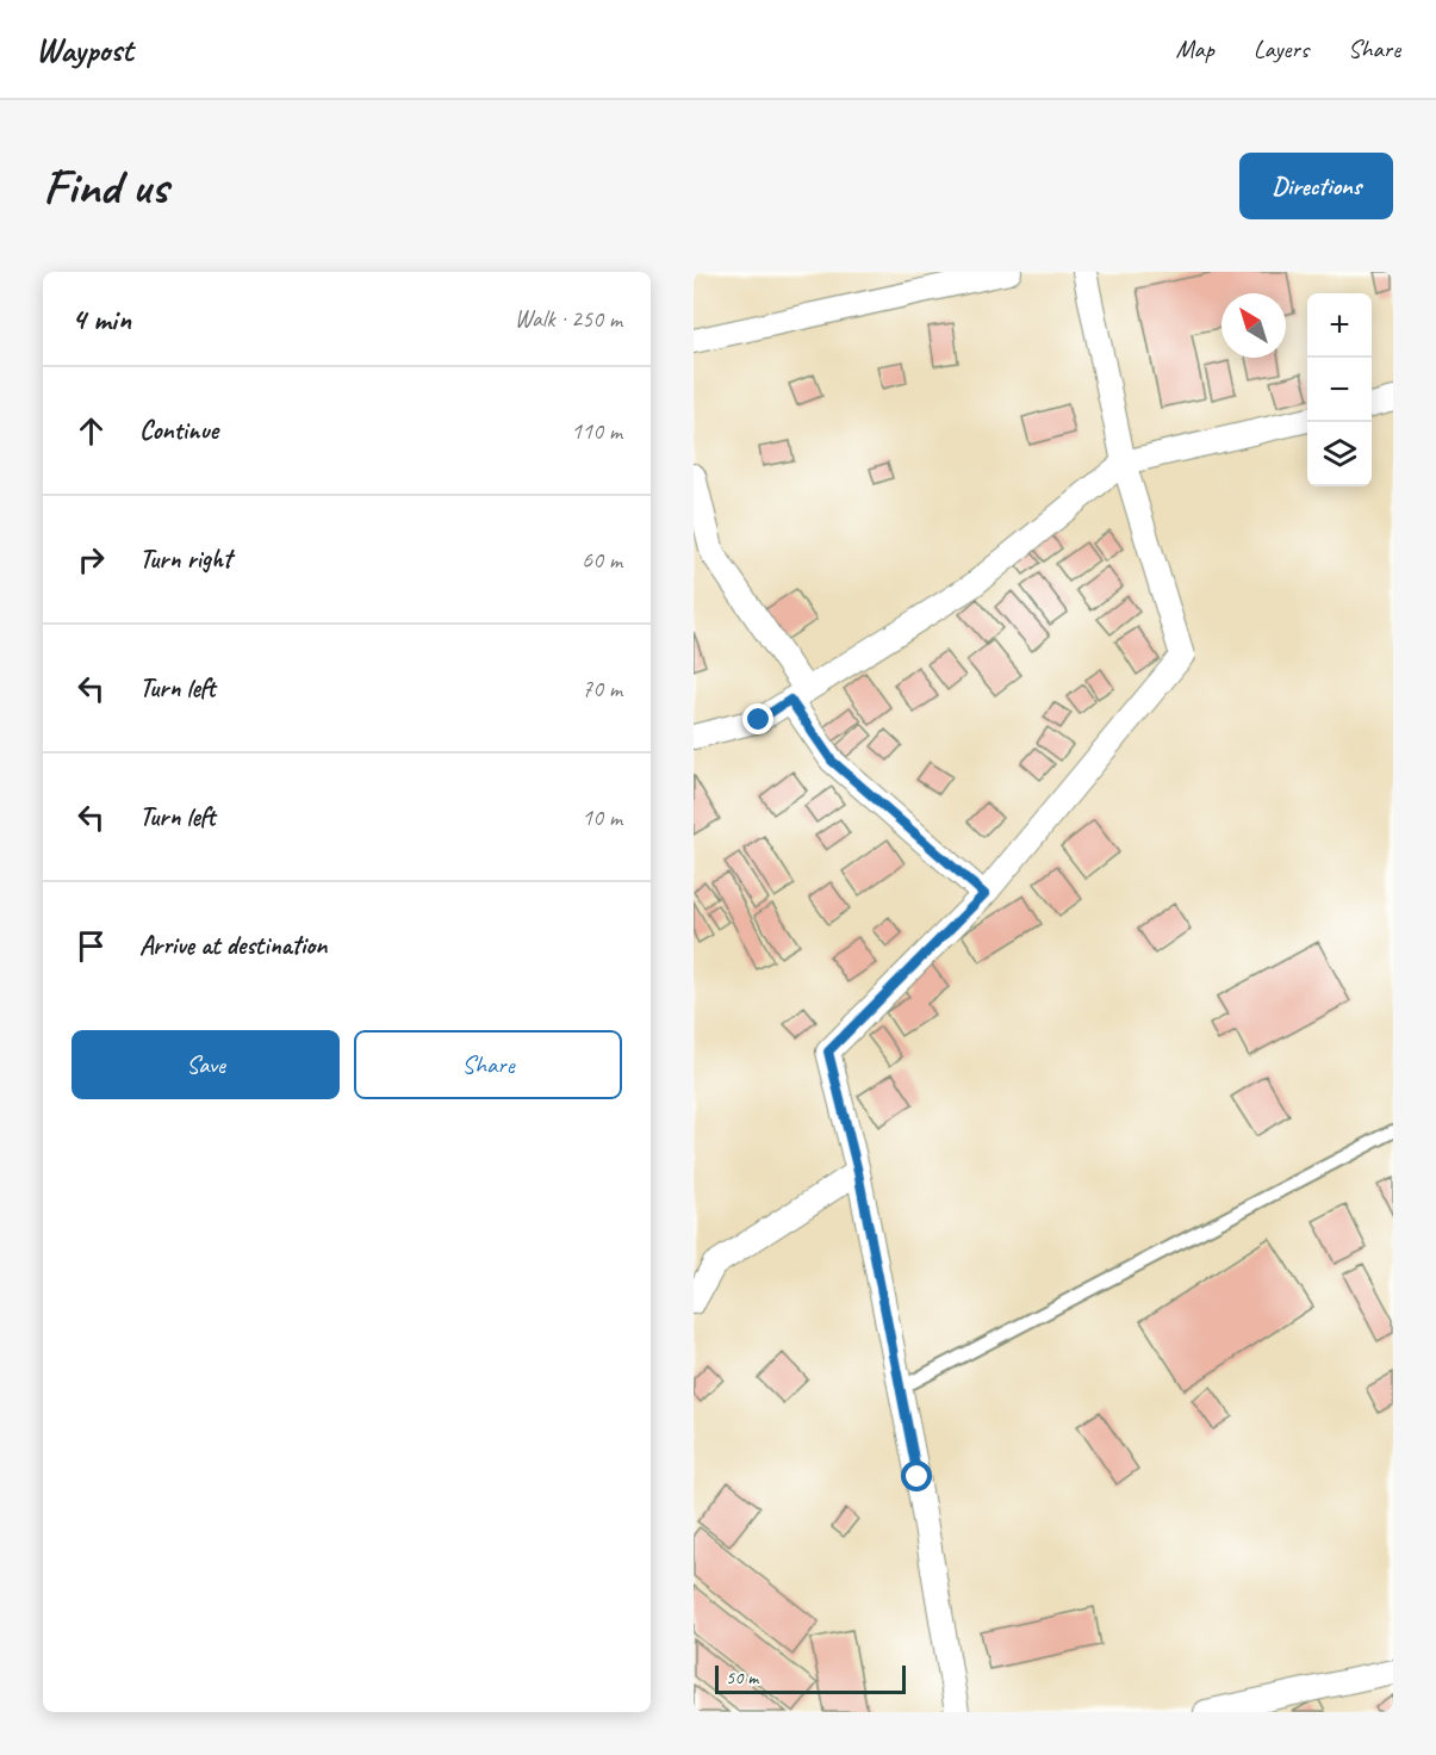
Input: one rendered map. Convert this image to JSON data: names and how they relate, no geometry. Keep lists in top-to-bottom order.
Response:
{
  "scale_bar": "50 m",
  "north": "top left",
  "page": {
    "header": "Waypost",
    "nav": ["Map", "Layers", "Share"],
    "buttons": [
      "Directions",
      ["Save", "Share"]
    ],
    "title": "Find us",
    "heading": ["4 min", "Walk · 250 m"],
    "map_buttons": ["+", "−"],
    "list": [
      ["Continue", "110 m"],
      ["Turn right", "60 m"],
      ["Turn left", "70 m"],
      ["Turn left", "10 m"],
      "Arrive at destination"
    ],
    "scale": "50 m"
  }
}
